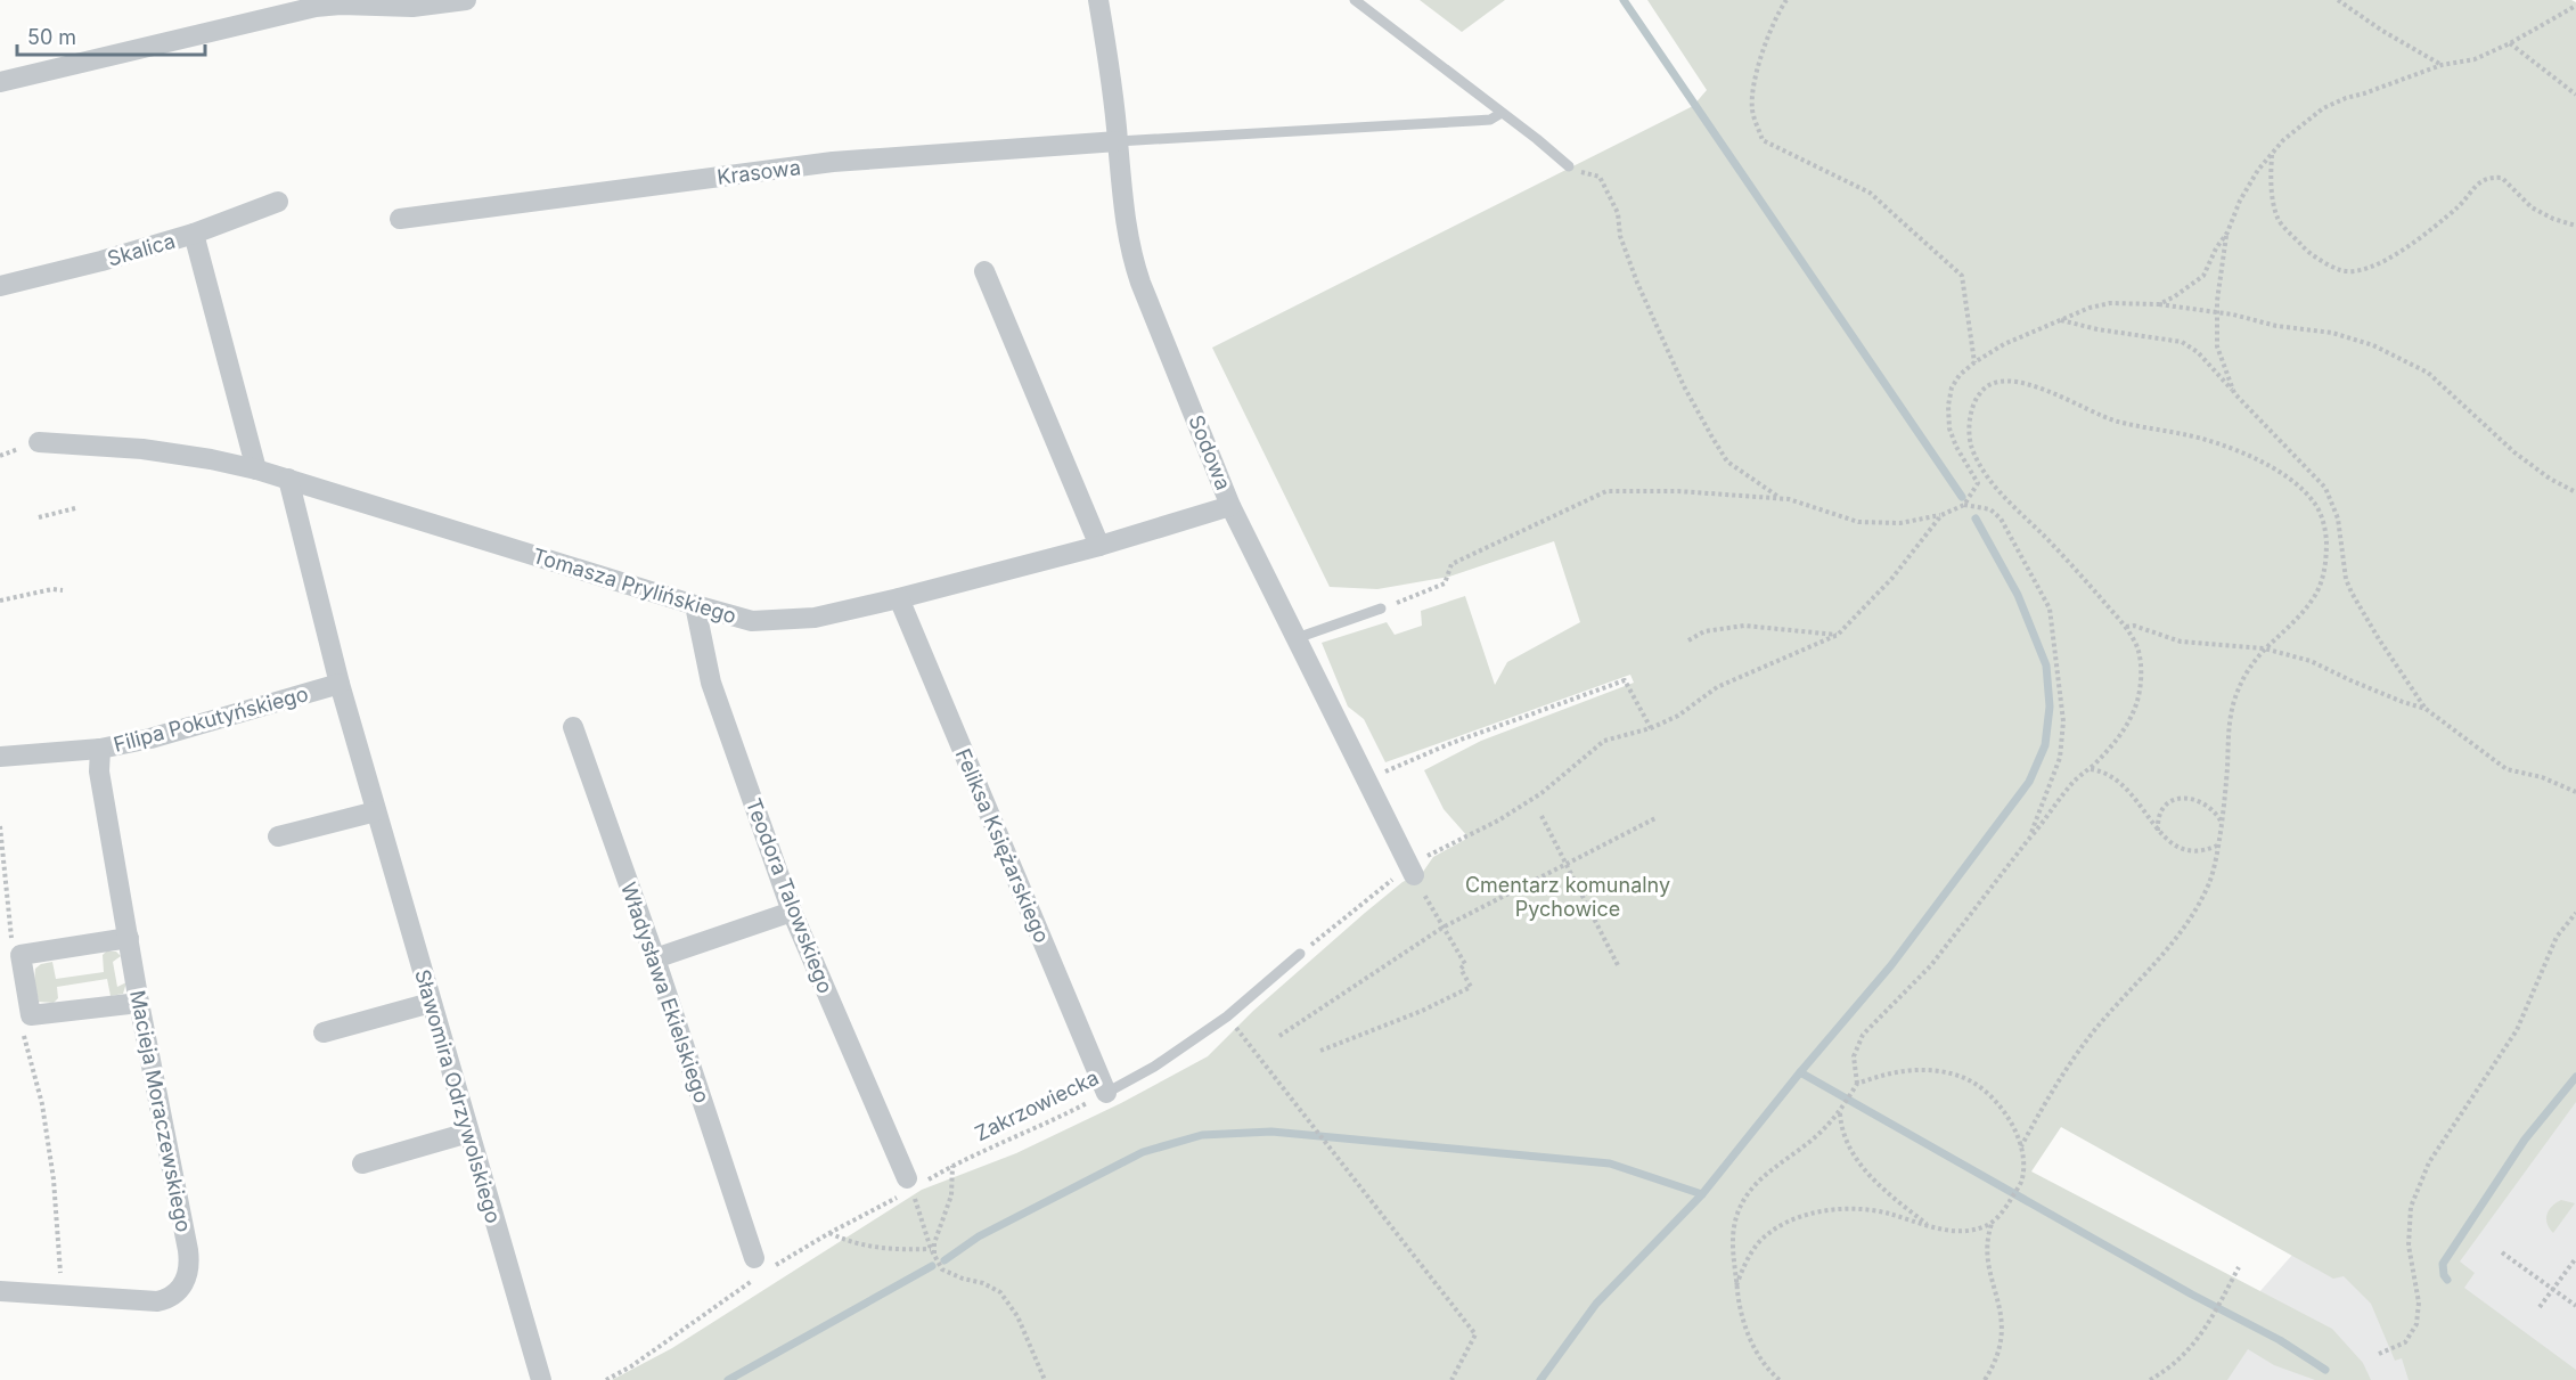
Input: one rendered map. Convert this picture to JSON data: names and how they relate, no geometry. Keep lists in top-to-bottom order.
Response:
{
  "streets": {
    "street": [
      "Krasowa",
      "Skalica",
      "Sodowa",
      "Tomasza Prylińskiego",
      "Filipa Pokutyńskiego",
      "Feliksa Księżarskiego",
      "Teodora Talowskiego",
      "Władysława Ekielskiego",
      "Sławomira Odrzywolskiego",
      "Macieja Moraczewskiego"
    ],
    "lane": ["Zakrzowiecka"]
  },
  "crossings": [
    ["Krasowa", "Sodowa"],
    ["Sodowa", "Tomasza Prylińskiego"],
    ["Tomasza Prylińskiego", "Feliksa Księżarskiego"],
    ["Tomasza Prylińskiego", "Teodora Talowskiego"],
    ["Tomasza Prylińskiego", "Sławomira Odrzywolskiego"],
    ["Filipa Pokutyńskiego", "Sławomira Odrzywolskiego"],
    ["Filipa Pokutyńskiego", "Macieja Moraczewskiego"],
    ["Feliksa Księżarskiego", "Zakrzowiecka"],
    ["Teodora Talowskiego", "Zakrzowiecka"],
    ["Władysława Ekielskiego", "Zakrzowiecka"]
  ],
  "parks": ["Cmentarz komunalny Pychowice"],
  "scale_bar": "50 m"
}
